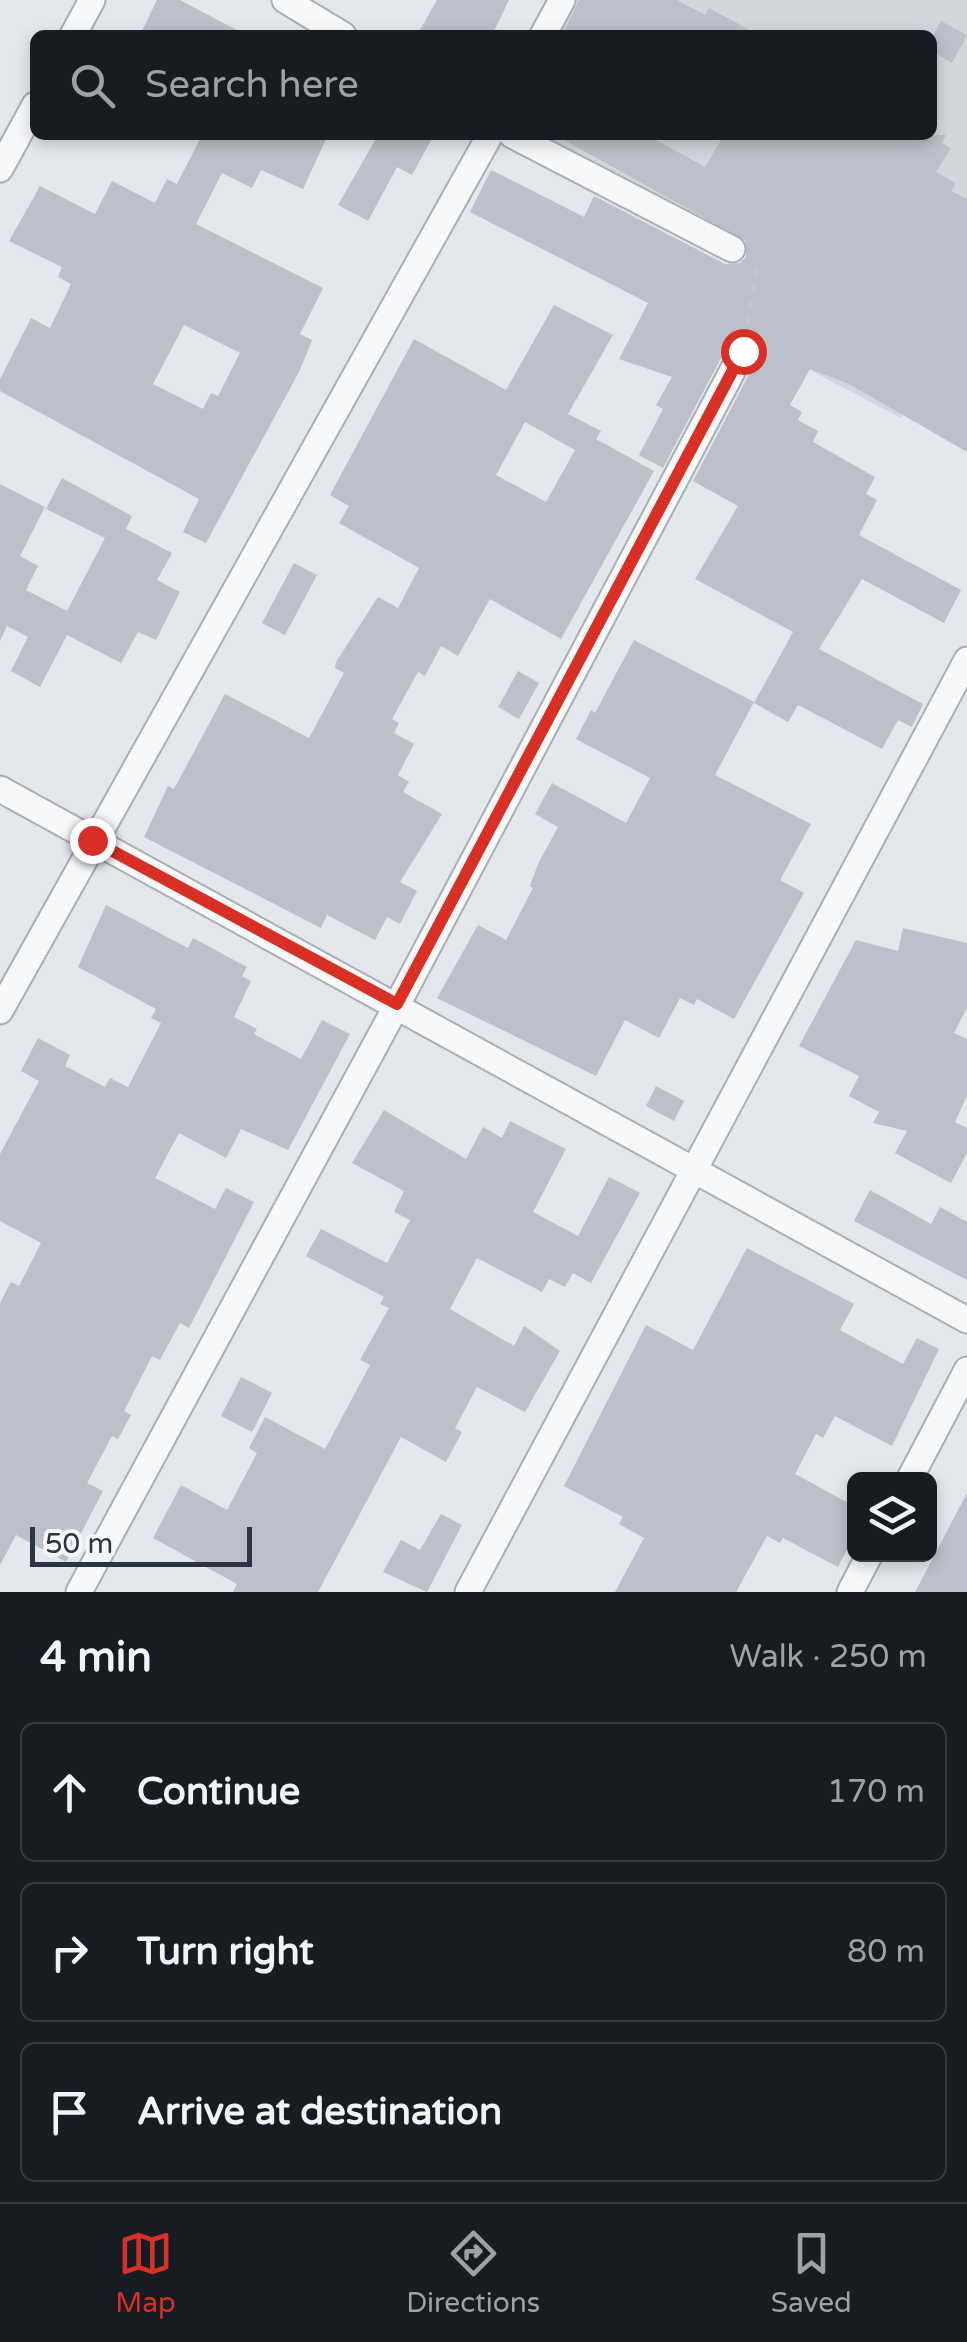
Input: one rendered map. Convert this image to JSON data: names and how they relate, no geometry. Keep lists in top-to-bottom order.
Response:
{
  "scale_bar": "50 m",
  "page": {
    "search": "Search here",
    "scale": "50 m",
    "heading": ["4 min", "Walk · 250 m"],
    "list": [
      ["Continue", "170 m"],
      ["Turn right", "80 m"],
      "Arrive at destination"
    ],
    "nav": ["Map", "Directions", "Saved"]
  }
}
